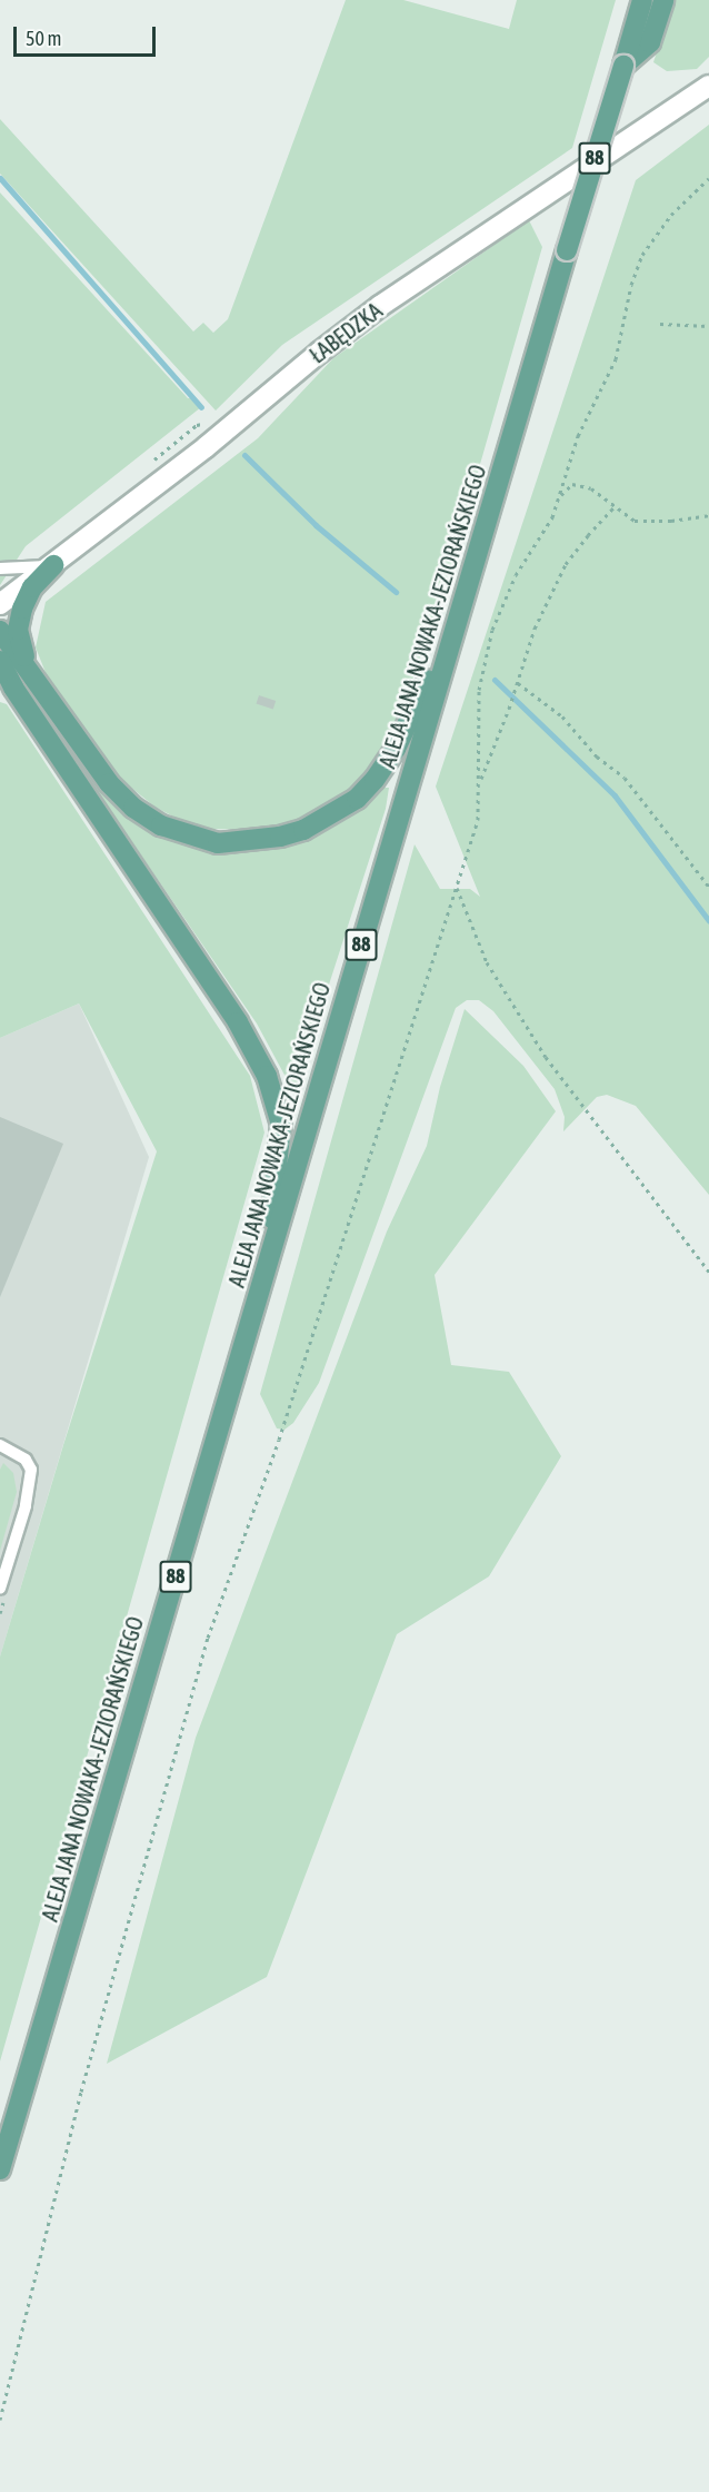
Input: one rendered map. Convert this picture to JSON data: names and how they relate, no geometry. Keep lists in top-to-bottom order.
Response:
{
  "streets": {
    "main road": ["88", "ALEJA JANA NOWAKA-JEZIORAŃSKIEGO"],
    "street": ["ŁABĘDZKA"]
  },
  "scale_bar": "50 m"
}
